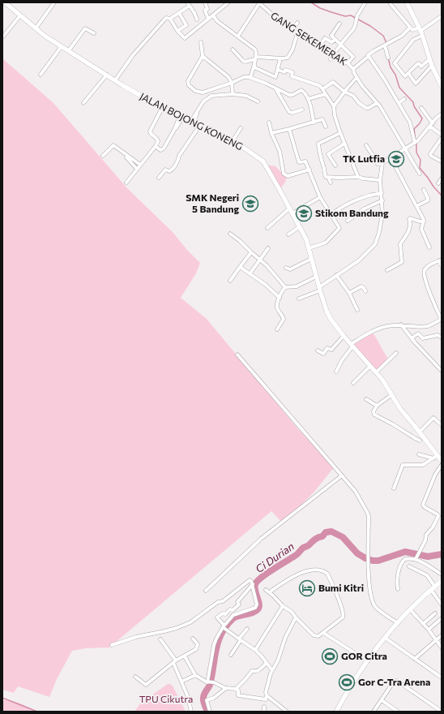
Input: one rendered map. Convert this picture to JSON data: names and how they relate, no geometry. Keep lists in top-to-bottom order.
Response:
{
  "streets": {
    "street": ["GANG SEKEMERAK", "JALAN BOJONG KONENG"]
  },
  "water": ["Ci Durian"],
  "parks": ["TPU Cikutra"],
  "places": {
    "school or university": ["TK Lutfia", "SMK Negeri 5 Bandung", "Stikom Bandung"],
    "hotel": ["Bumi Kitri"],
    "sports": ["GOR Citra", "Gor C-Tra Arena"]
  }
}
